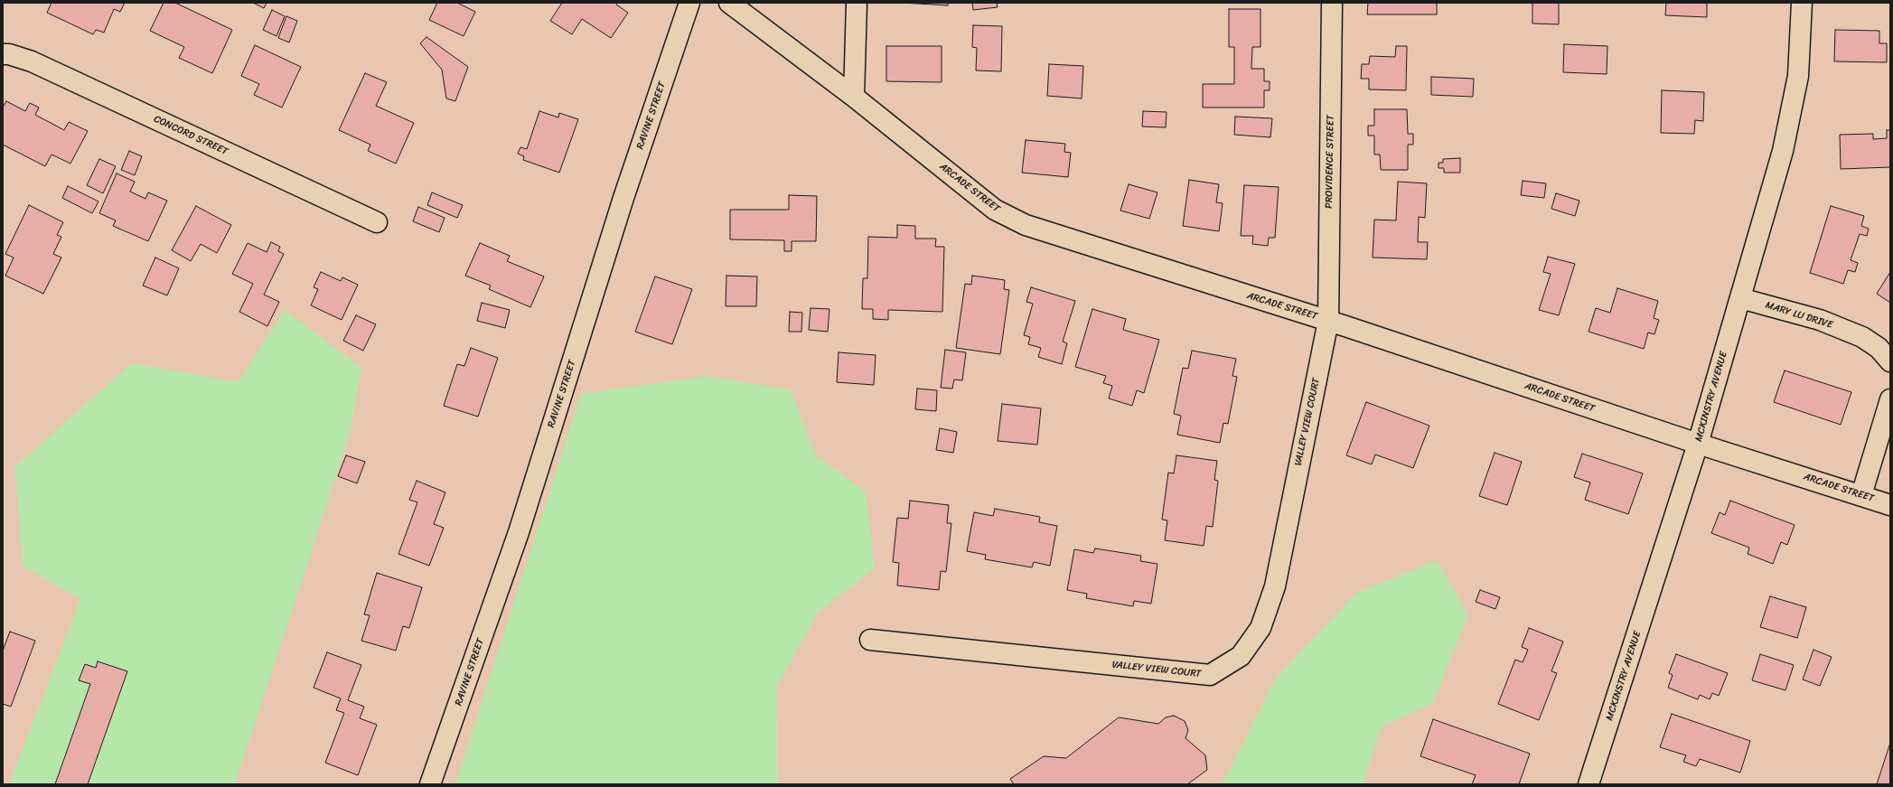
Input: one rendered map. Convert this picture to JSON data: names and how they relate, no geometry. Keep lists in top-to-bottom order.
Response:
{
  "streets": {
    "street": [
      "RAVINE STREET",
      "CONCORD STREET",
      "PROVIDENCE STREET",
      "ARCADE STREET",
      "MARY LU DRIVE",
      "MCKINSTRY AVENUE",
      "VALLEY VIEW COURT"
    ]
  },
  "crossings": [
    ["PROVIDENCE STREET", "ARCADE STREET"],
    ["PROVIDENCE STREET", "VALLEY VIEW COURT"],
    ["ARCADE STREET", "MCKINSTRY AVENUE"],
    ["ARCADE STREET", "VALLEY VIEW COURT"],
    ["MARY LU DRIVE", "MCKINSTRY AVENUE"]
  ]
}
